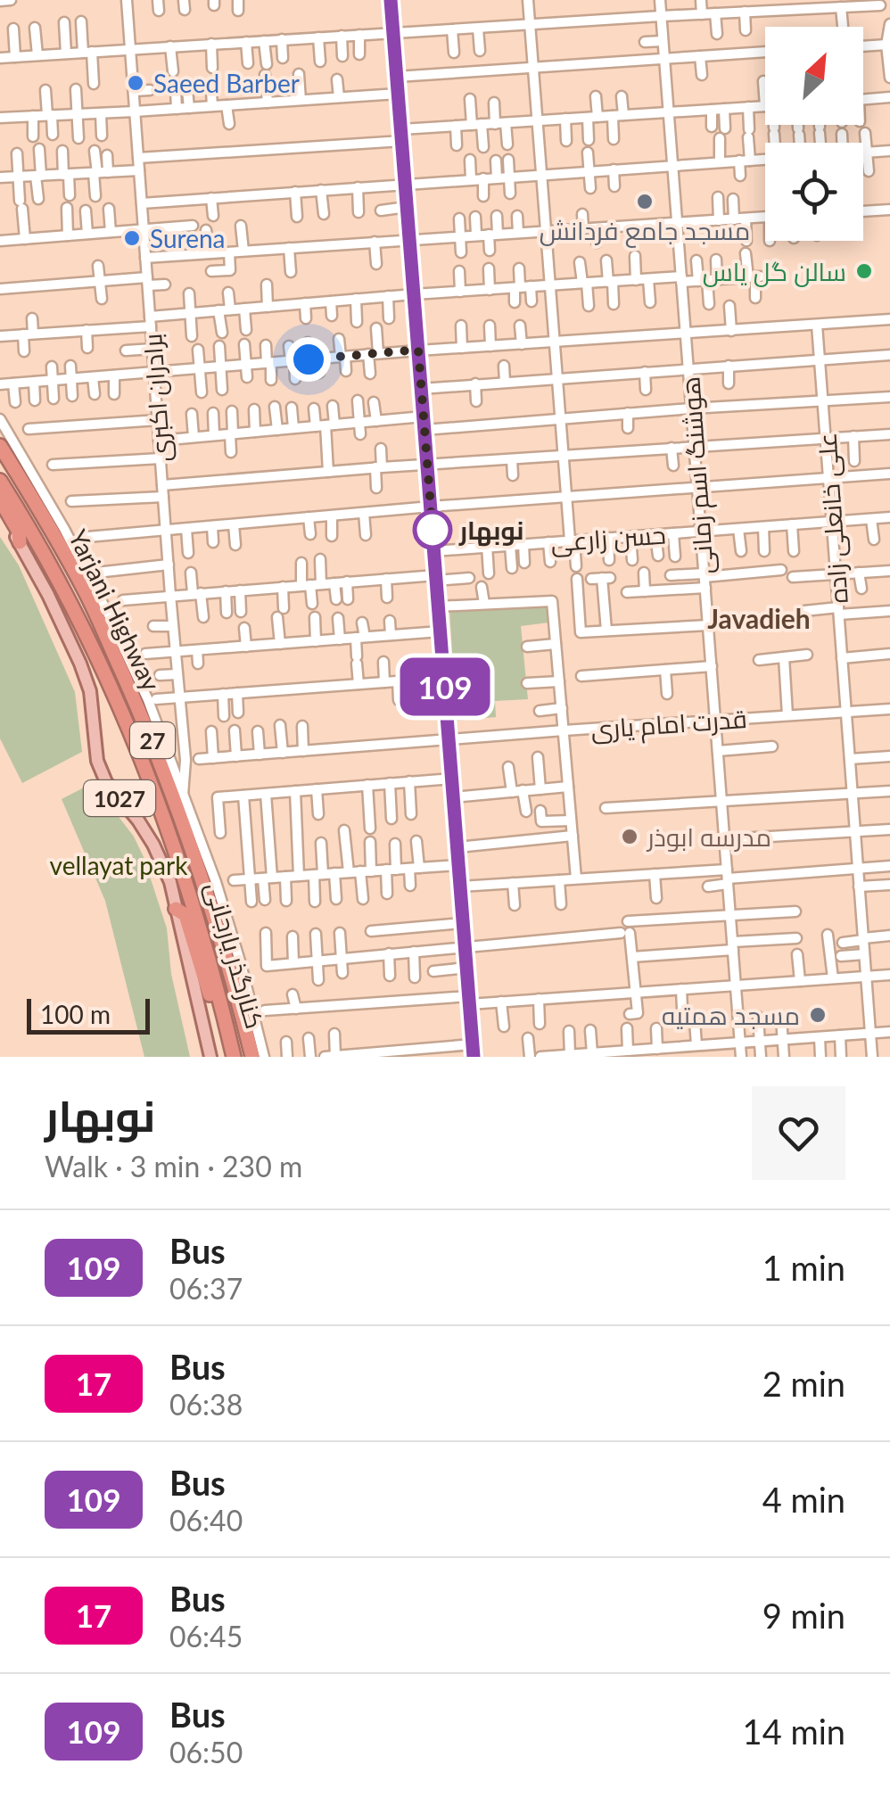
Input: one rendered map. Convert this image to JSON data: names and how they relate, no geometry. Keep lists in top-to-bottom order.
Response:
{
  "streets": {
    "highway": ["Yarjani Highway", "27"],
    "main road": ["1027", "کنارگذر یارجانی"],
    "street": [
      "برادران اکبری",
      "هوشنگ اسم زمانی",
      "علی خانعلی زاده",
      "حسن زارعی",
      "قدرت امام یاری"
    ]
  },
  "crossings": [
    ["برادران اکبری", "کنارگذر یارجانی"],
    ["هوشنگ اسم زمانی", "حسن زارعی"],
    ["هوشنگ اسم زمانی", "قدرت امام یاری"],
    ["علی خانعلی زاده", "حسن زارعی"],
    ["علی خانعلی زاده", "قدرت امام یاری"]
  ],
  "districts": ["Javadieh"],
  "parks": ["vellayat park"],
  "places": [
    "Saeed Barber",
    "مسجد جامع فردانش",
    "Surena",
    "سالن گل یاس",
    "نوبهار",
    "مدرسه ابوذر",
    "مسجد همتیه"
  ],
  "lines": ["bus line 109"],
  "scale_bar": "100 m",
  "north": "top right",
  "page": {
    "on_map": "109",
    "scale": "100 m",
    "heading": ["نوبهار", "Walk · 3 min · 230 m"],
    "list": [
      {
        "mark": "109",
        "name": "Bus",
        "note": "06:37",
        "value": "1 min"
      },
      {
        "mark": "17",
        "name": "Bus",
        "note": "06:38",
        "value": "2 min"
      },
      {
        "mark": "109",
        "name": "Bus",
        "note": "06:40",
        "value": "4 min"
      },
      {
        "mark": "17",
        "name": "Bus",
        "note": "06:45",
        "value": "9 min"
      },
      {
        "mark": "109",
        "name": "Bus",
        "note": "06:50",
        "value": "14 min"
      }
    ]
  }
}
